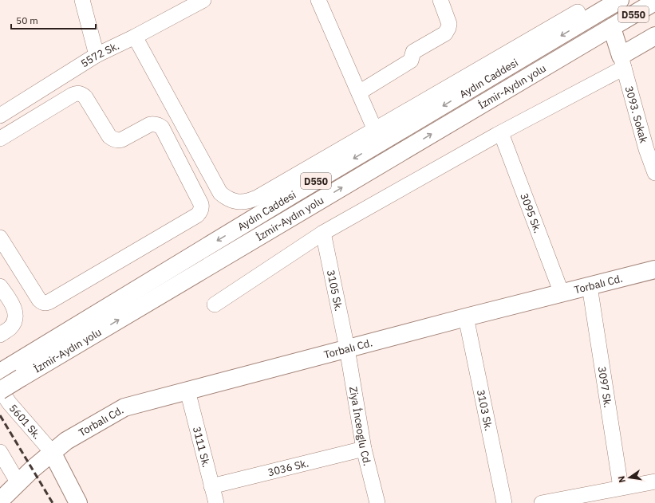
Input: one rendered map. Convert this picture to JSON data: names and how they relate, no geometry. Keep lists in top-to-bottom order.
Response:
{
  "streets": {
    "main road": [
      "D550",
      "Aydın Caddesi",
      "İzmir-Aydın yolu",
      "Torbalı Cd."
    ],
    "street": [
      "5572 Sk.",
      "3093. Sokak",
      "3095 Sk.",
      "3105 Sk.",
      "3097 Sk.",
      "3103 Sk.",
      "5601 Sk.",
      "Ziya İnceoglu Cd.",
      "3111 Sk.",
      "3036 Sk."
    ]
  },
  "crossings": [
    ["D550", "İzmir-Aydın yolu"],
    ["Aydın Caddesi", "İzmir-Aydın yolu"],
    ["İzmir-Aydın yolu", "5601 Sk."],
    ["3095 Sk.", "Torbalı Cd."],
    ["Torbalı Cd.", "3105 Sk."],
    ["Torbalı Cd.", "3097 Sk."],
    ["Torbalı Cd.", "3103 Sk."],
    ["Torbalı Cd.", "5601 Sk."],
    ["Torbalı Cd.", "Ziya İnceoglu Cd."],
    ["Torbalı Cd.", "3111 Sk."],
    ["3105 Sk.", "Ziya İnceoglu Cd."],
    ["Ziya İnceoglu Cd.", "3036 Sk."],
    ["3111 Sk.", "3036 Sk."]
  ],
  "one_way": ["Aydın Caddesi", "İzmir-Aydın yolu"],
  "scale_bar": "50 m",
  "north": "left"
}
